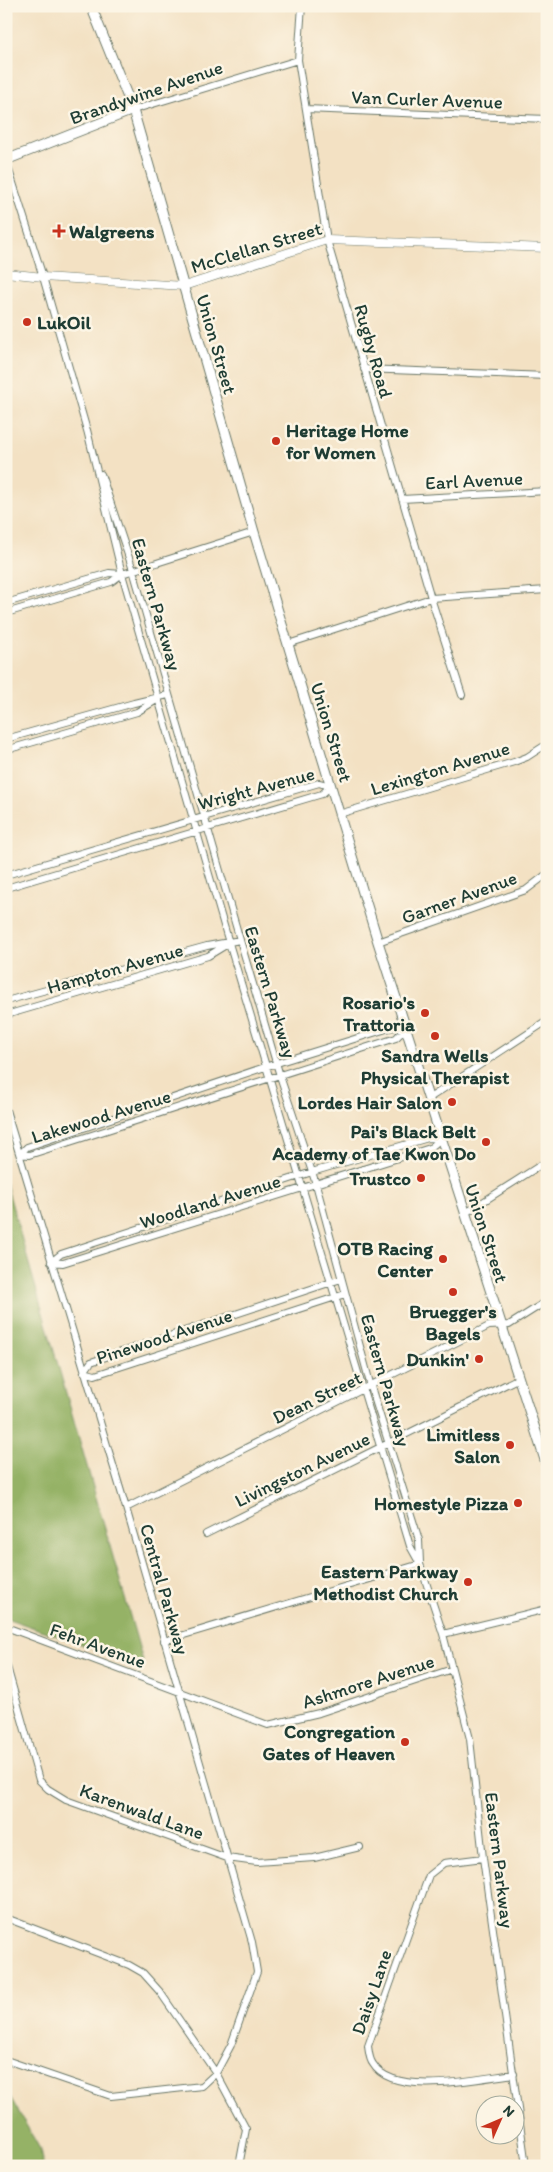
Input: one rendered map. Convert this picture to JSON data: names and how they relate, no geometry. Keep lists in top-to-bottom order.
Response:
{
  "streets": {
    "main road": ["Brandywine Avenue", "Union Street"],
    "street": [
      "Van Curler Avenue",
      "McClellan Street",
      "Rugby Road",
      "Earl Avenue",
      "Eastern Parkway",
      "Lexington Avenue",
      "Wright Avenue",
      "Garner Avenue",
      "Hampton Avenue",
      "Lakewood Avenue",
      "Woodland Avenue",
      "Pinewood Avenue",
      "Dean Street",
      "Livingston Avenue",
      "Central Parkway",
      "Fehr Avenue",
      "Ashmore Avenue",
      "Karenwald Lane",
      "Daisy Lane"
    ]
  },
  "crossings": [
    ["Brandywine Avenue", "Union Street"],
    ["Brandywine Avenue", "Rugby Road"],
    ["Brandywine Avenue", "Eastern Parkway"],
    ["Van Curler Avenue", "Rugby Road"],
    ["McClellan Street", "Union Street"],
    ["McClellan Street", "Rugby Road"],
    ["McClellan Street", "Eastern Parkway"],
    ["Union Street", "Lexington Avenue"],
    ["Union Street", "Wright Avenue"],
    ["Union Street", "Garner Avenue"],
    ["Union Street", "Lakewood Avenue"],
    ["Union Street", "Woodland Avenue"],
    ["Union Street", "Dean Street"],
    ["Union Street", "Livingston Avenue"],
    ["Rugby Road", "Earl Avenue"],
    ["Eastern Parkway", "Wright Avenue"],
    ["Eastern Parkway", "Hampton Avenue"],
    ["Eastern Parkway", "Lakewood Avenue"],
    ["Eastern Parkway", "Woodland Avenue"],
    ["Eastern Parkway", "Pinewood Avenue"],
    ["Eastern Parkway", "Dean Street"],
    ["Eastern Parkway", "Livingston Avenue"],
    ["Eastern Parkway", "Ashmore Avenue"],
    ["Eastern Parkway", "Daisy Lane"],
    ["Lakewood Avenue", "Central Parkway"],
    ["Woodland Avenue", "Central Parkway"],
    ["Pinewood Avenue", "Central Parkway"],
    ["Dean Street", "Central Parkway"],
    ["Central Parkway", "Fehr Avenue"],
    ["Central Parkway", "Ashmore Avenue"],
    ["Central Parkway", "Karenwald Lane"],
    ["Fehr Avenue", "Ashmore Avenue"]
  ],
  "places": {
    "health": ["Walgreens"],
    "other": [
      "LukOil",
      "Heritage Home for Women",
      "Rosario's Trattoria",
      "Sandra Wells Physical Therapist",
      "Lordes Hair Salon",
      "Pai's Black Belt Academy of Tae Kwon Do",
      "Trustco",
      "OTB Racing Center",
      "Bruegger's Bagels",
      "Dunkin'",
      "Limitless Salon",
      "Homestyle Pizza",
      "Eastern Parkway Methodist Church",
      "Congregation Gates of Heaven"
    ]
  },
  "north": "top right"
}
